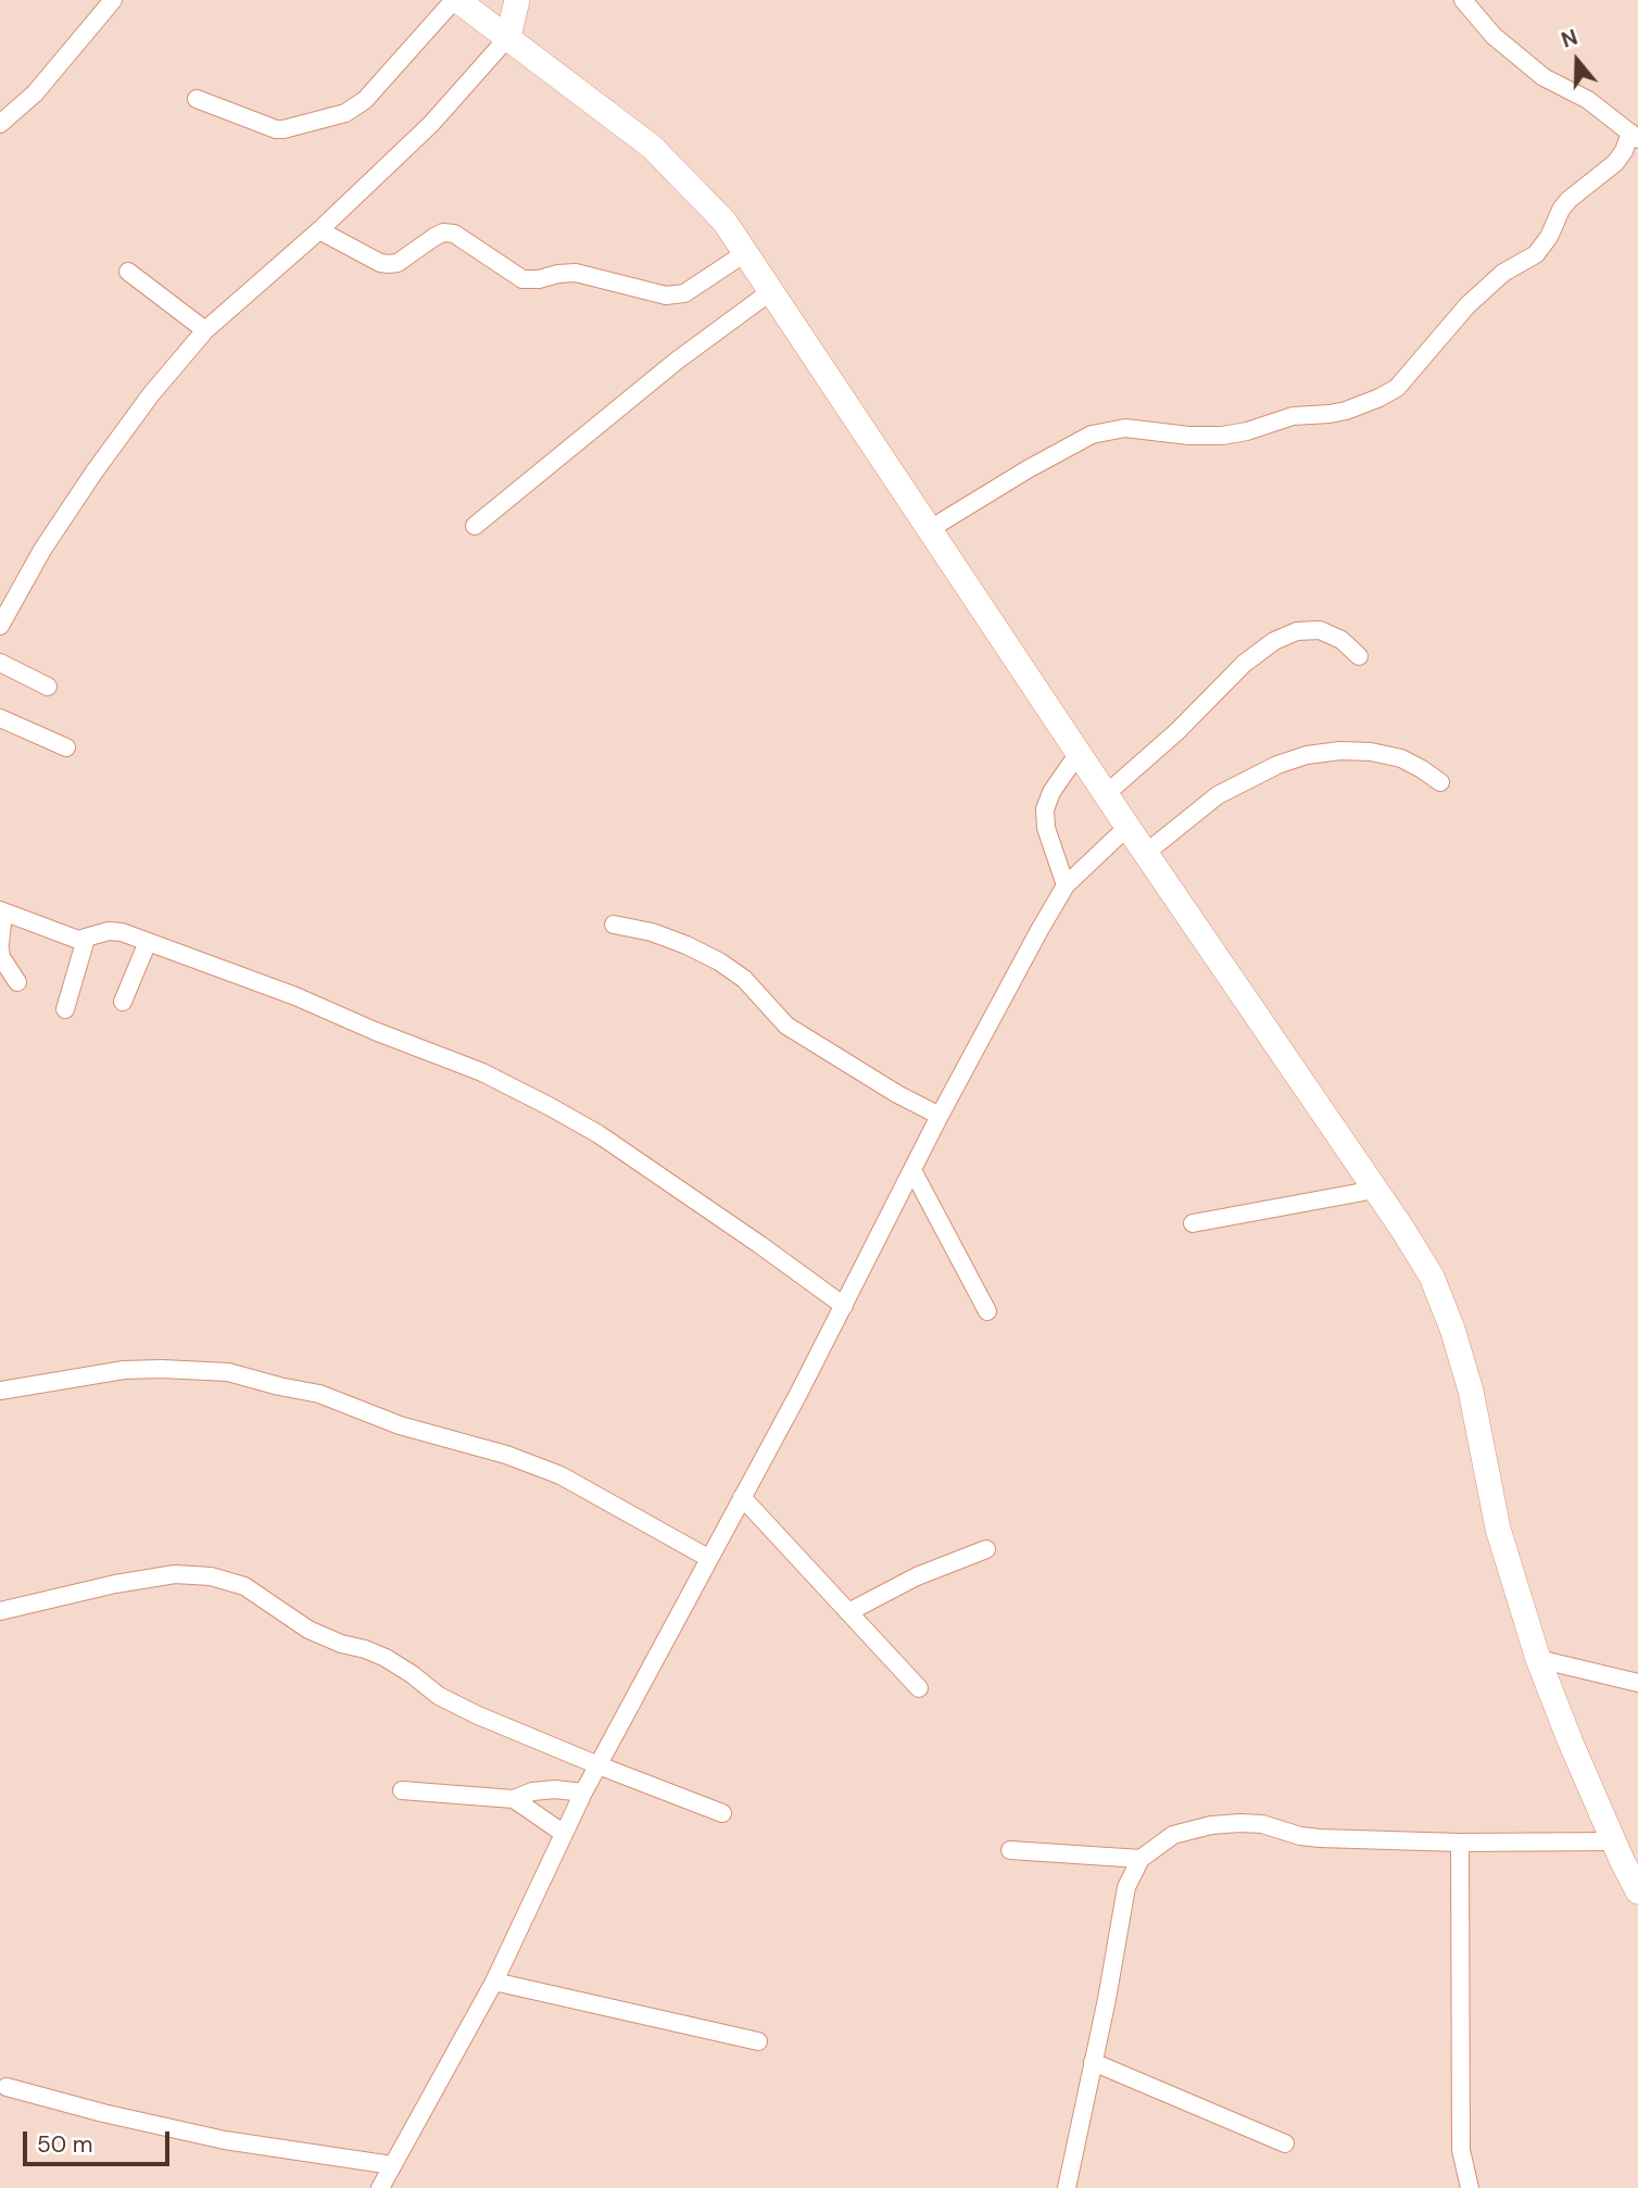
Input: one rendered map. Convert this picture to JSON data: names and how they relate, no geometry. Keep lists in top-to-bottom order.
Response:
{
  "scale_bar": "50 m",
  "north": "top"
}
